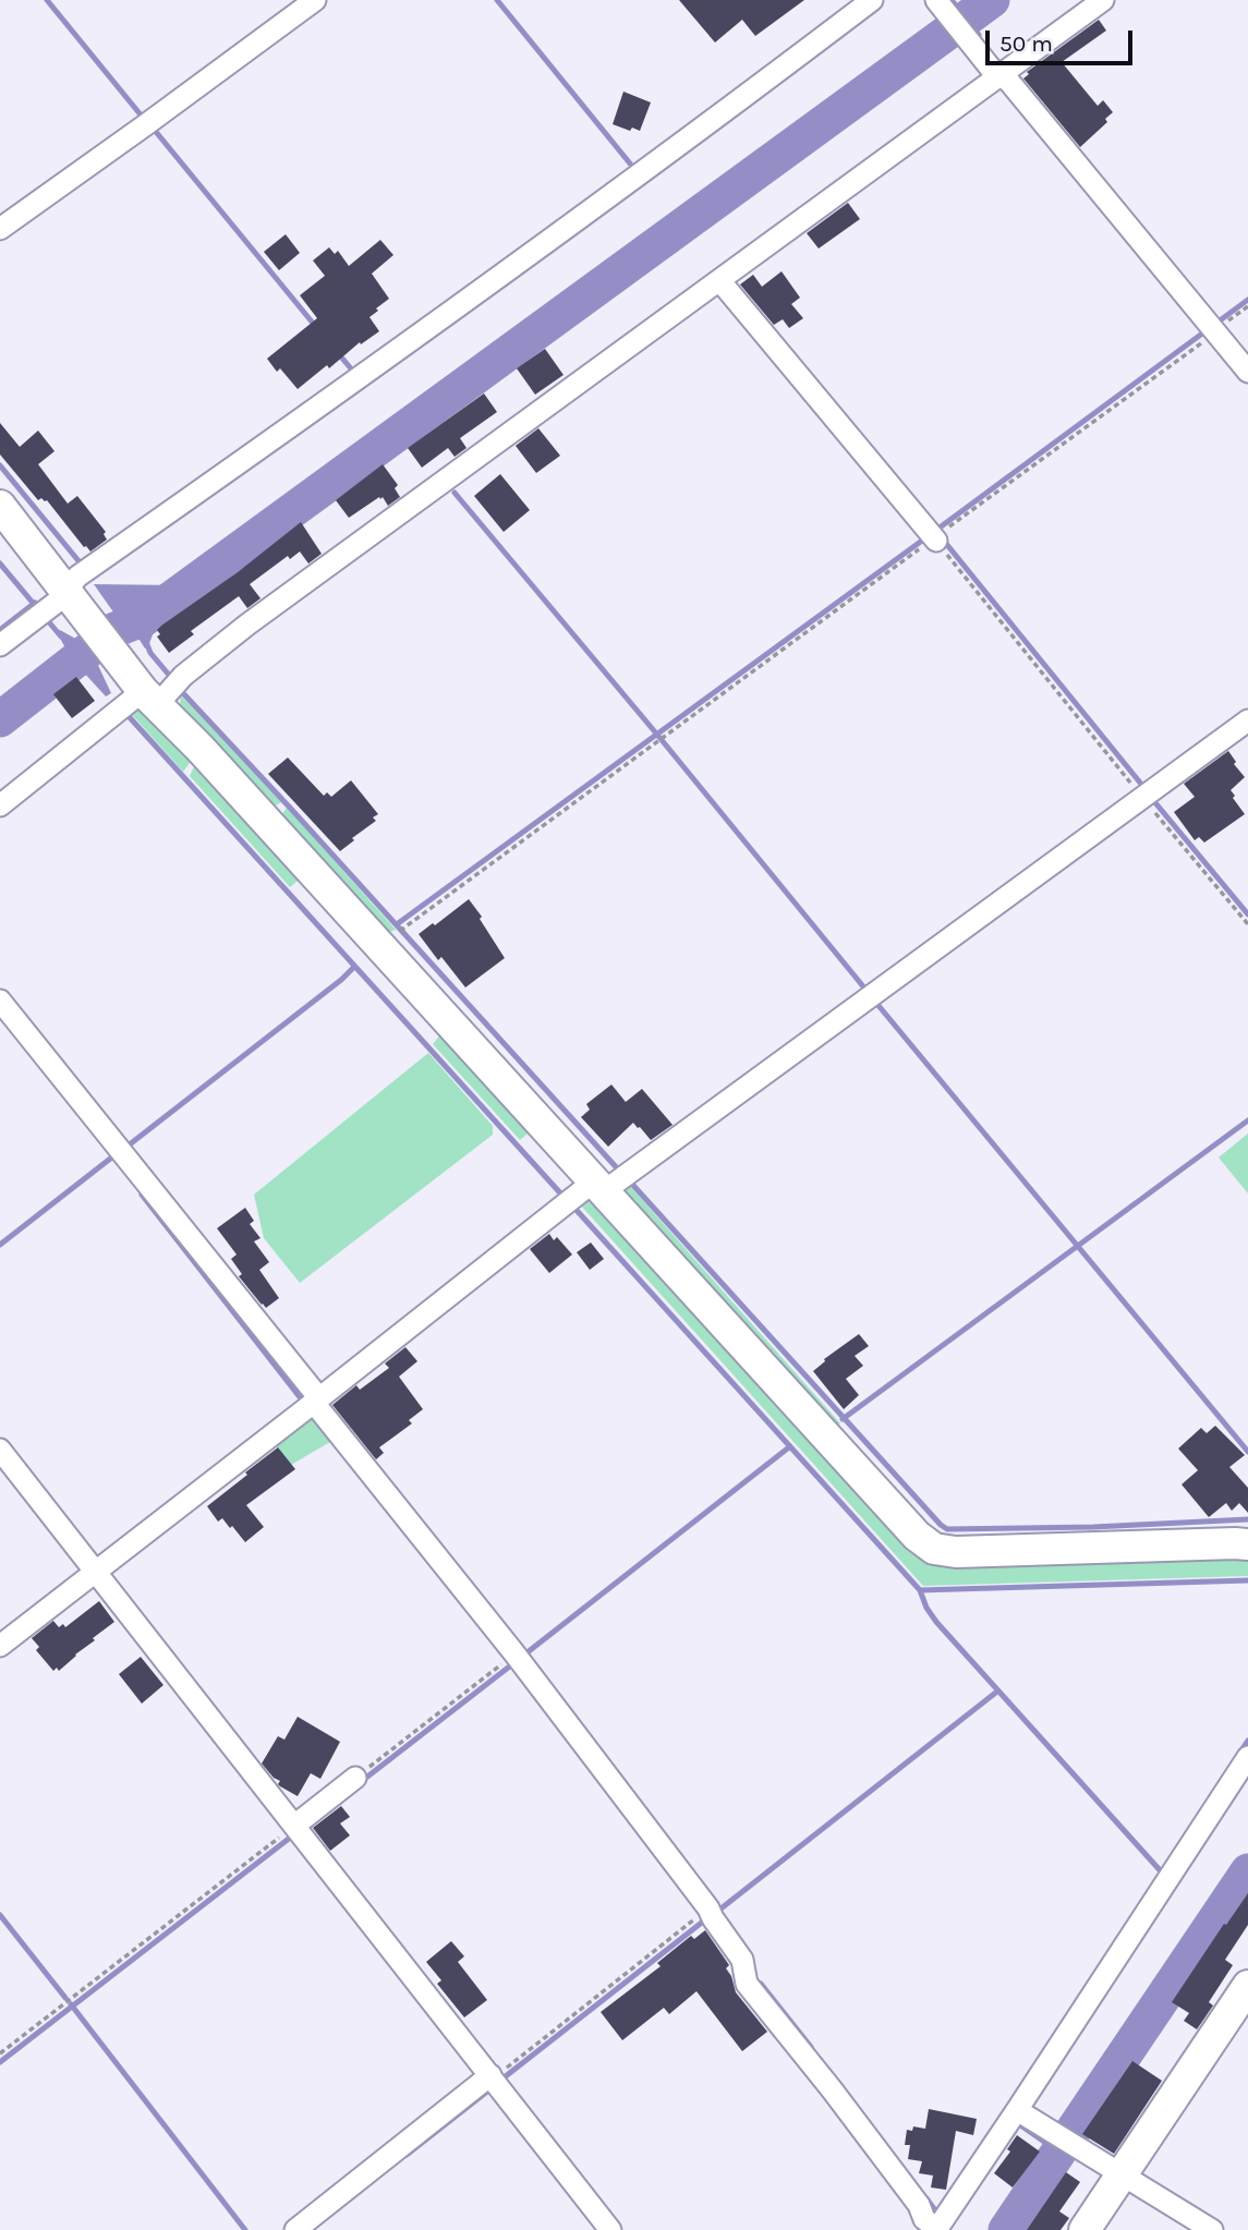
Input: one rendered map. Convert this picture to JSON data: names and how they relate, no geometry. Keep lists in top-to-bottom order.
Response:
{
  "scale_bar": "50 m"
}
